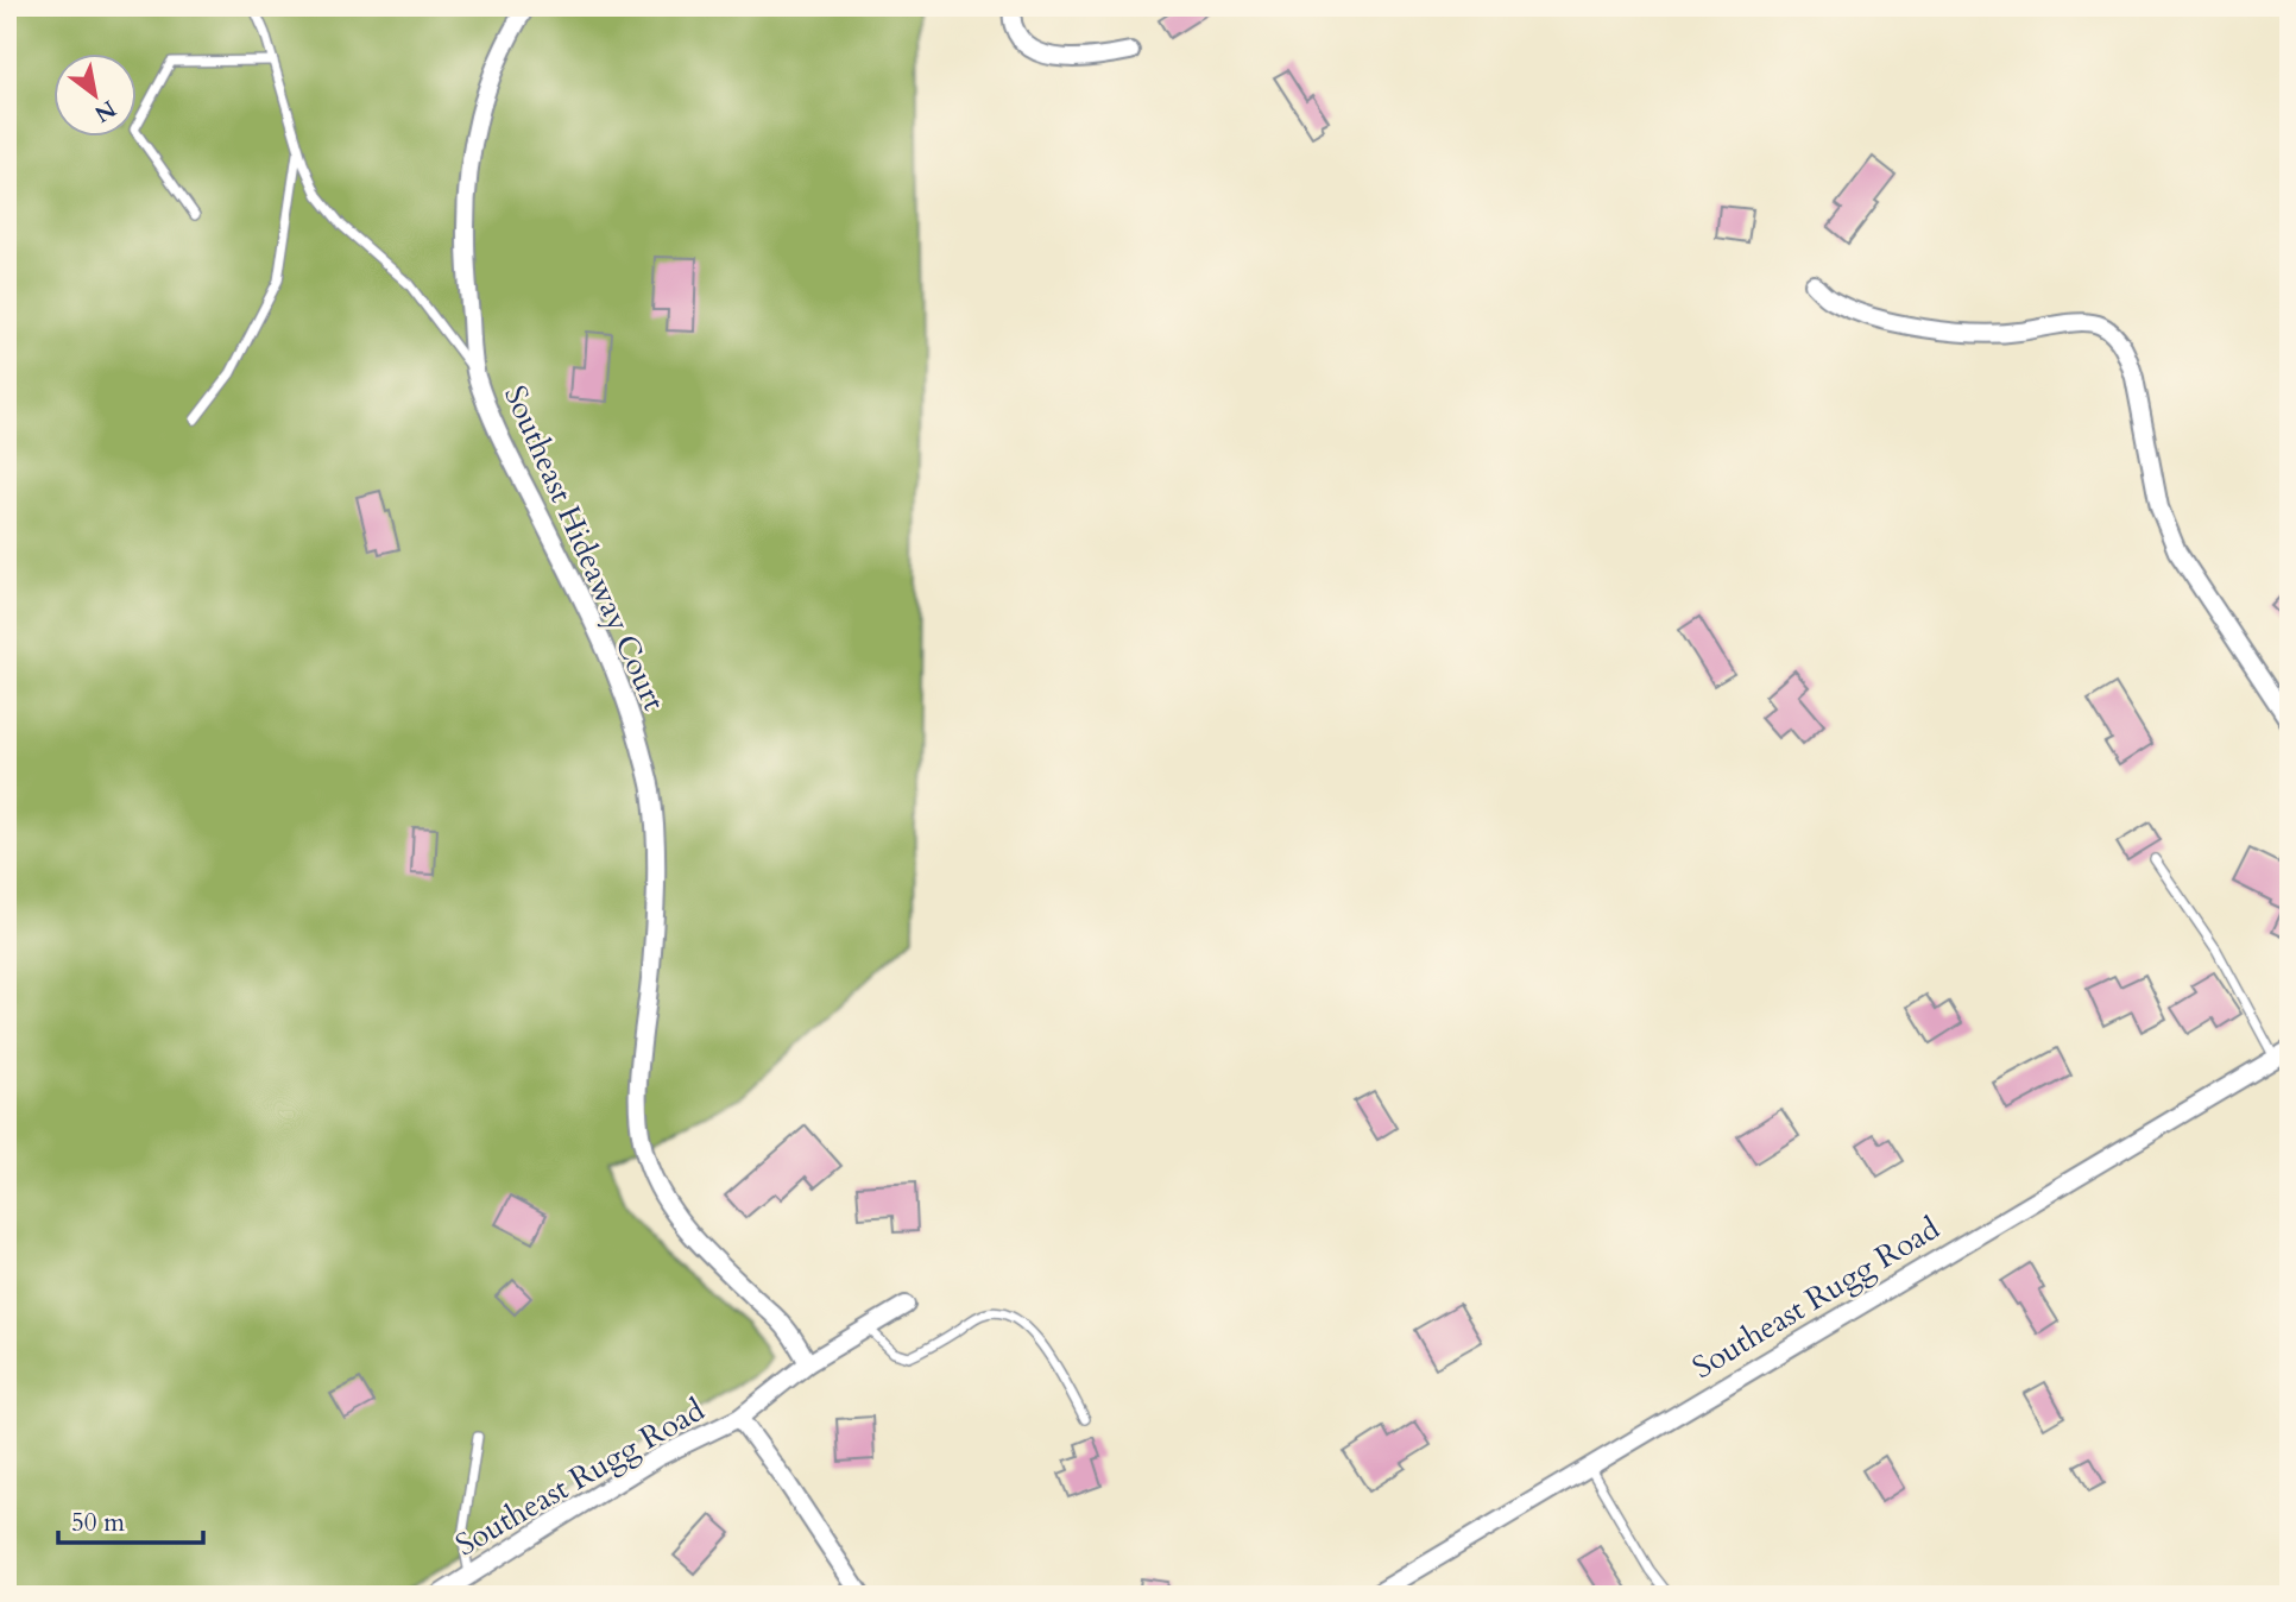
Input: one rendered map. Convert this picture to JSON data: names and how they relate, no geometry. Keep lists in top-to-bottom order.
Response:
{
  "streets": {
    "street": ["Southeast Hideaway Court", "Southeast Rugg Road"]
  },
  "scale_bar": "50 m",
  "north": "bottom right"
}
